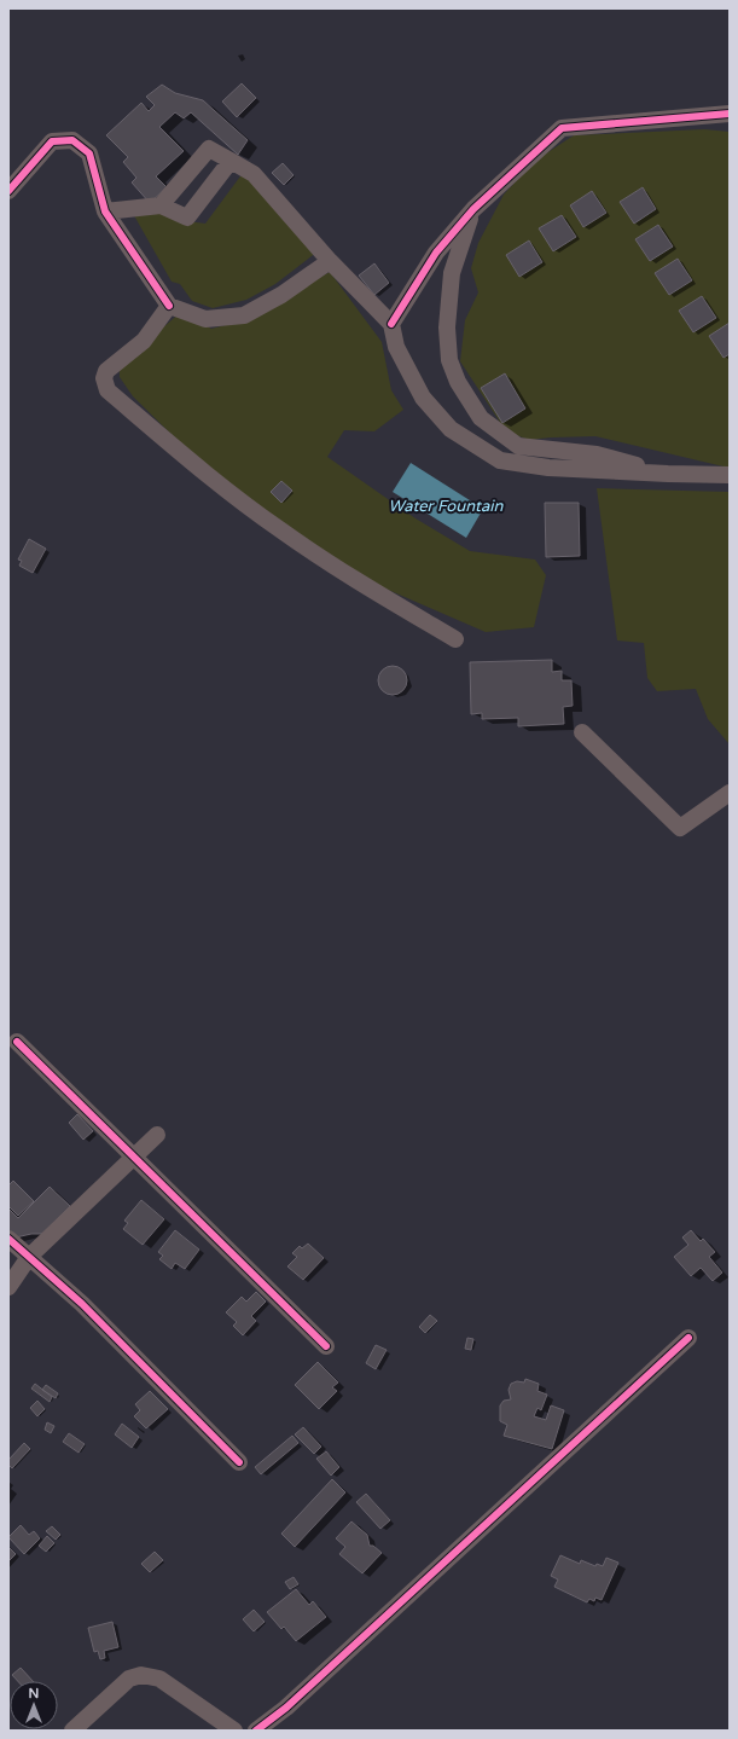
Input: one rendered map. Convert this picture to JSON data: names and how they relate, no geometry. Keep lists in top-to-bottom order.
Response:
{
  "water": ["Water Fountain"],
  "north": "top"
}
